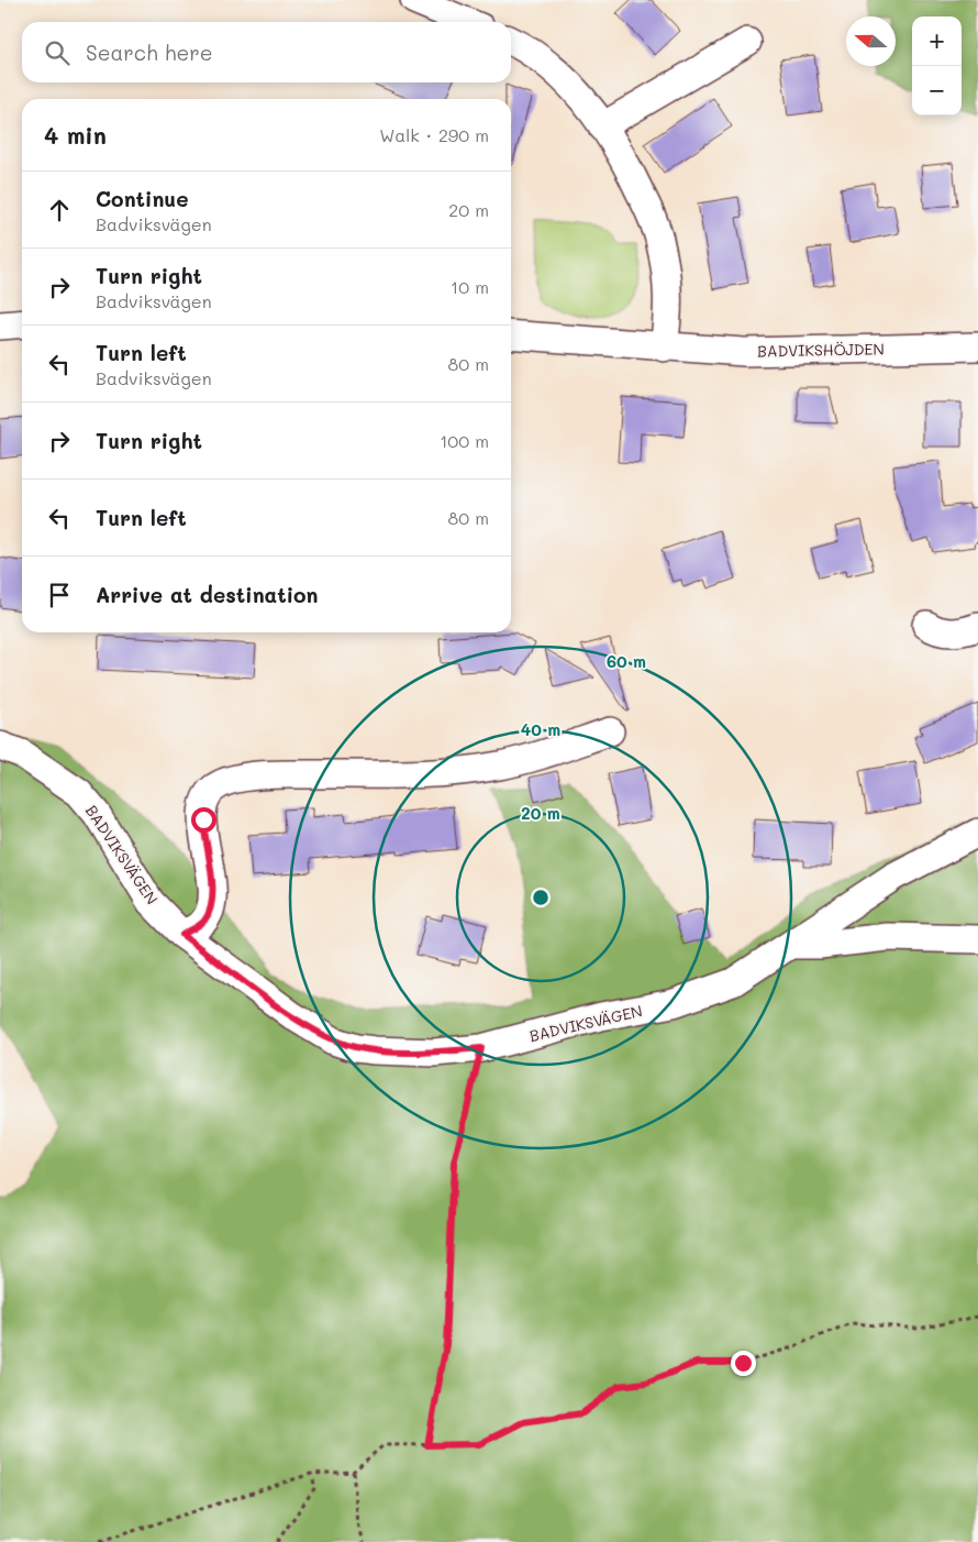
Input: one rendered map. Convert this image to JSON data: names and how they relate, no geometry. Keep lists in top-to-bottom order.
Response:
{
  "streets": {
    "street": ["BADVIKSHÖJDEN", "BADVIKSVÄGEN"]
  },
  "north": "left",
  "page": {
    "map_buttons": ["+", "−"],
    "search": "Search here",
    "heading": ["4 min", "Walk · 290 m"],
    "list": [
      ["Continue", "Badviksvägen", "20 m"],
      ["Turn right", "Badviksvägen", "10 m"],
      ["Turn left", "Badviksvägen", "80 m"],
      ["Turn right", "100 m"],
      ["Turn left", "80 m"],
      "Arrive at destination"
    ]
  },
  "rings": ["60 m", "40 m", "20 m"]
}
